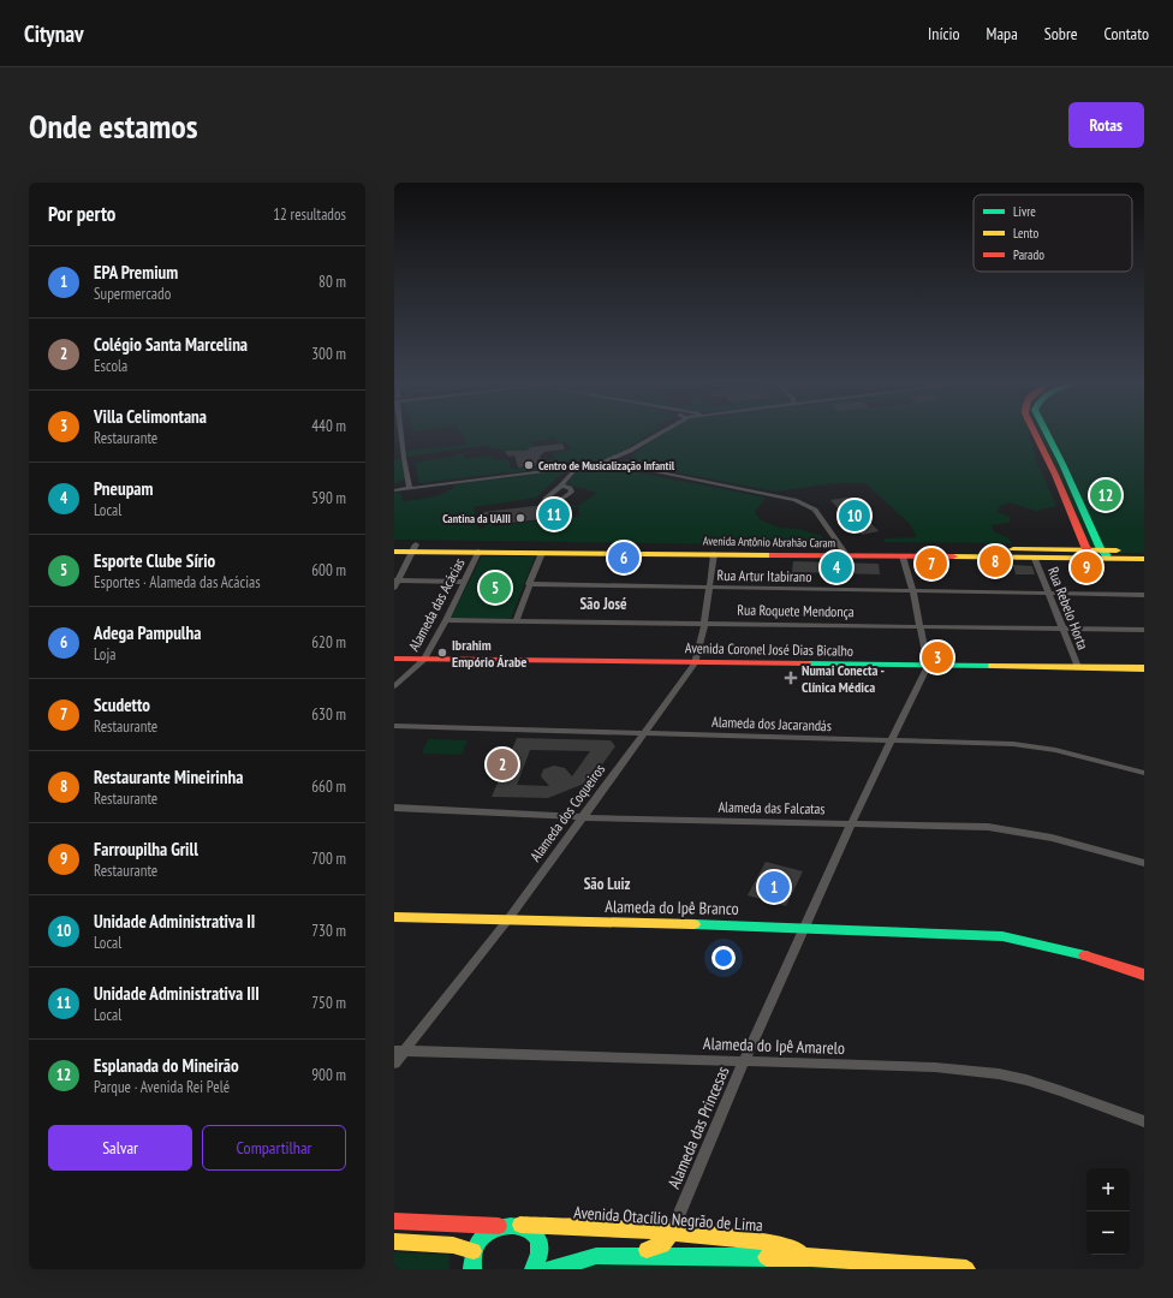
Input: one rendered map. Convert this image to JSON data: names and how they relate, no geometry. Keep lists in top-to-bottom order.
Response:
{
  "streets": {
    "main road": [
      "Avenida Antônio Abrahão Caram",
      "Avenida Coronel José Dias Bicalho",
      "Alameda do Ipê Branco",
      "Avenida Otacílio Negrão de Lima"
    ],
    "street": [
      "Rua Artur Itabirano",
      "Alameda das Acácias",
      "Rua Rebelo Horta",
      "Rua Roquete Mendonça",
      "Alameda dos Jacarandás",
      "Alameda das Falcatas",
      "Alameda dos Coqueiros",
      "Alameda do Ipê Amarelo",
      "Alameda das Princesas"
    ]
  },
  "crossings": [
    ["Avenida Antônio Abrahão Caram", "Alameda das Acácias"],
    ["Avenida Antônio Abrahão Caram", "Rua Rebelo Horta"],
    ["Avenida Antônio Abrahão Caram", "Alameda dos Coqueiros"],
    ["Rua Artur Itabirano", "Rua Rebelo Horta"],
    ["Rua Artur Itabirano", "Alameda dos Coqueiros"],
    ["Alameda das Acácias", "Rua Roquete Mendonça"],
    ["Alameda das Acácias", "Avenida Coronel José Dias Bicalho"],
    ["Rua Rebelo Horta", "Rua Roquete Mendonça"],
    ["Rua Rebelo Horta", "Avenida Coronel José Dias Bicalho"],
    ["Rua Roquete Mendonça", "Alameda dos Coqueiros"],
    ["Avenida Coronel José Dias Bicalho", "Alameda dos Coqueiros"],
    ["Avenida Coronel José Dias Bicalho", "Alameda das Princesas"],
    ["Alameda dos Jacarandás", "Alameda dos Coqueiros"],
    ["Alameda dos Jacarandás", "Alameda das Princesas"],
    ["Alameda das Falcatas", "Alameda dos Coqueiros"],
    ["Alameda das Falcatas", "Alameda das Princesas"],
    ["Alameda dos Coqueiros", "Alameda do Ipê Branco"],
    ["Alameda dos Coqueiros", "Alameda do Ipê Amarelo"],
    ["Alameda do Ipê Branco", "Alameda das Princesas"],
    ["Alameda do Ipê Amarelo", "Alameda das Princesas"],
    ["Alameda das Princesas", "Avenida Otacílio Negrão de Lima"]
  ],
  "districts": ["São José", "São Luiz"],
  "places": {
    "other": ["Centro de Musicalização Infantil", "Cantina da UAIII", "Ibrahim Empório Árabe"],
    "health": ["Numai Conecta - Clínica Médica"]
  },
  "legend": ["Livre", "Lento", "Parado"],
  "page": {
    "header": "Citynav",
    "nav": [
      "Início",
      "Mapa",
      "Sobre",
      "Contato"
    ],
    "buttons": [
      "Rotas",
      ["Salvar", "Compartilhar"]
    ],
    "title": "Onde estamos",
    "heading": ["Por perto", "12 resultados"],
    "list": [
      {
        "mark": "1",
        "name": "EPA Premium",
        "note": "Supermercado",
        "value": "80 m"
      },
      {
        "mark": "2",
        "name": "Colégio Santa Marcelina",
        "note": "Escola",
        "value": "300 m"
      },
      {
        "mark": "3",
        "name": "Villa Celimontana",
        "note": "Restaurante",
        "value": "440 m"
      },
      {
        "mark": "4",
        "name": "Pneupam",
        "note": "Local",
        "value": "590 m"
      },
      {
        "mark": "5",
        "name": "Esporte Clube Sírio",
        "note": "Esportes · Alameda das Acácias",
        "value": "600 m"
      },
      {
        "mark": "6",
        "name": "Adega Pampulha",
        "note": "Loja",
        "value": "620 m"
      },
      {
        "mark": "7",
        "name": "Scudetto",
        "note": "Restaurante",
        "value": "630 m"
      },
      {
        "mark": "8",
        "name": "Restaurante Mineirinha",
        "note": "Restaurante",
        "value": "660 m"
      },
      {
        "mark": "9",
        "name": "Farroupilha Grill",
        "note": "Restaurante",
        "value": "700 m"
      },
      {
        "mark": "10",
        "name": "Unidade Administrativa II",
        "note": "Local",
        "value": "730 m"
      },
      {
        "mark": "11",
        "name": "Unidade Administrativa III",
        "note": "Local",
        "value": "750 m"
      },
      {
        "mark": "12",
        "name": "Esplanada do Mineirão",
        "note": "Parque · Avenida Rei Pelé",
        "value": "900 m"
      }
    ],
    "pins": [
      "12",
      "11",
      "10",
      "6",
      "8",
      "7",
      "4",
      "9",
      "5",
      "3",
      "2",
      "1"
    ],
    "map_buttons": ["+", "−"]
  }
}
